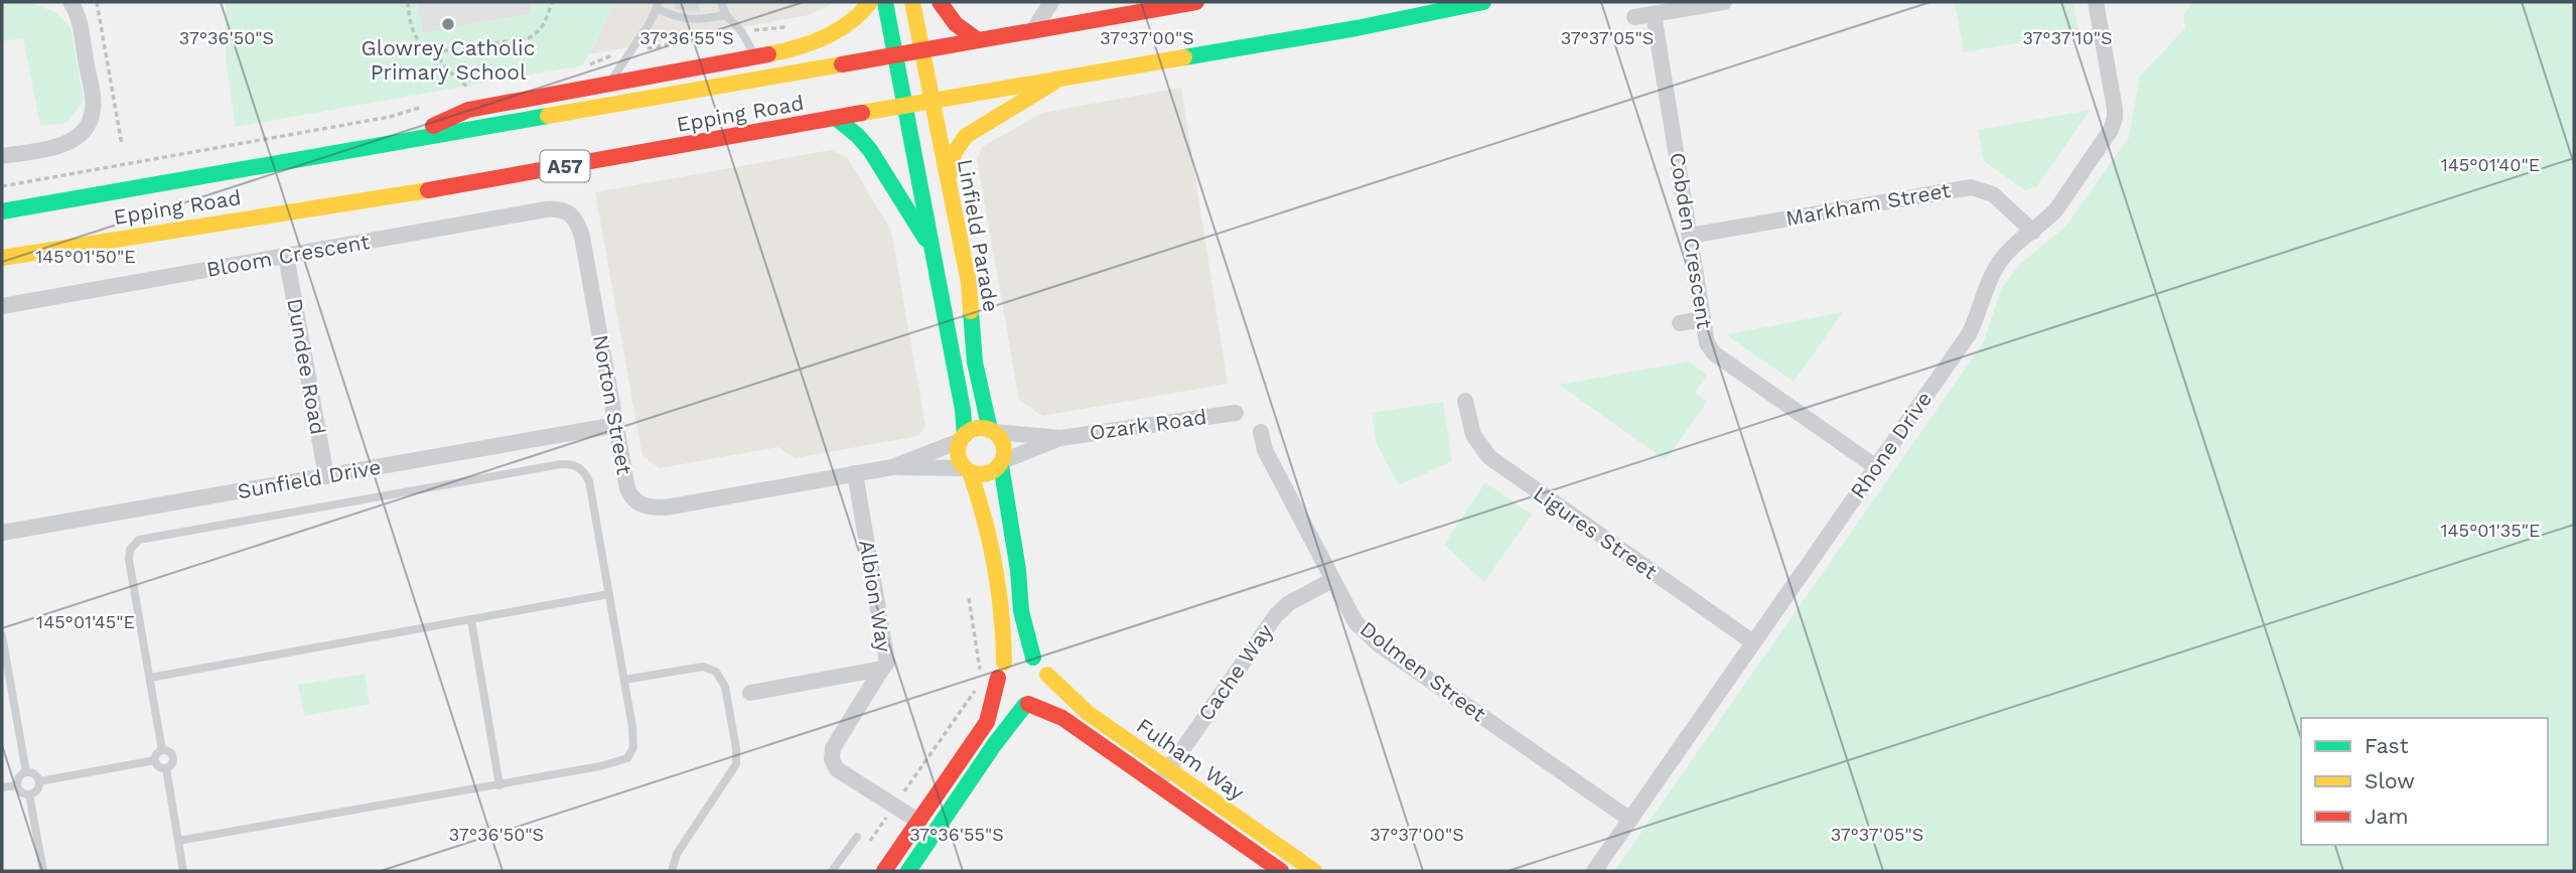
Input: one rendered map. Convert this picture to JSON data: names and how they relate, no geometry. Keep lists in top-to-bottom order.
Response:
{
  "streets": {
    "main road": [
      "Epping Road",
      "A57",
      "Linfield Parade",
      "Fulham Way"
    ],
    "street": [
      "Markham Street",
      "Cobden Crescent",
      "Bloom Crescent",
      "Dundee Road",
      "Norton Street",
      "Ozark Road",
      "Rhone Drive",
      "Sunfield Drive",
      "Ligures Street",
      "Albion Way",
      "Dolmen Street",
      "Cache Way"
    ]
  },
  "crossings": [
    ["Epping Road", "Linfield Parade"],
    ["Markham Street", "Cobden Crescent"],
    ["Markham Street", "Rhone Drive"],
    ["Linfield Parade", "Norton Street"],
    ["Cobden Crescent", "Rhone Drive"],
    ["Bloom Crescent", "Dundee Road"],
    ["Bloom Crescent", "Norton Street"],
    ["Dundee Road", "Sunfield Drive"],
    ["Norton Street", "Sunfield Drive"],
    ["Norton Street", "Albion Way"],
    ["Rhone Drive", "Ligures Street"],
    ["Rhone Drive", "Dolmen Street"],
    ["Dolmen Street", "Cache Way"],
    ["Cache Way", "Fulham Way"]
  ],
  "places": ["Glowrey Catholic Primary School"],
  "legend": ["Fast", "Slow", "Jam"],
  "coordinates": [
    "37°36'50\"S",
    "37°36'55\"S",
    "37°37'00\"S",
    "37°37'05\"S",
    "37°37'10\"S",
    "145°01'40\"E",
    "145°01'50\"E",
    "145°01'35\"E",
    "145°01'45\"E"
  ]
}
